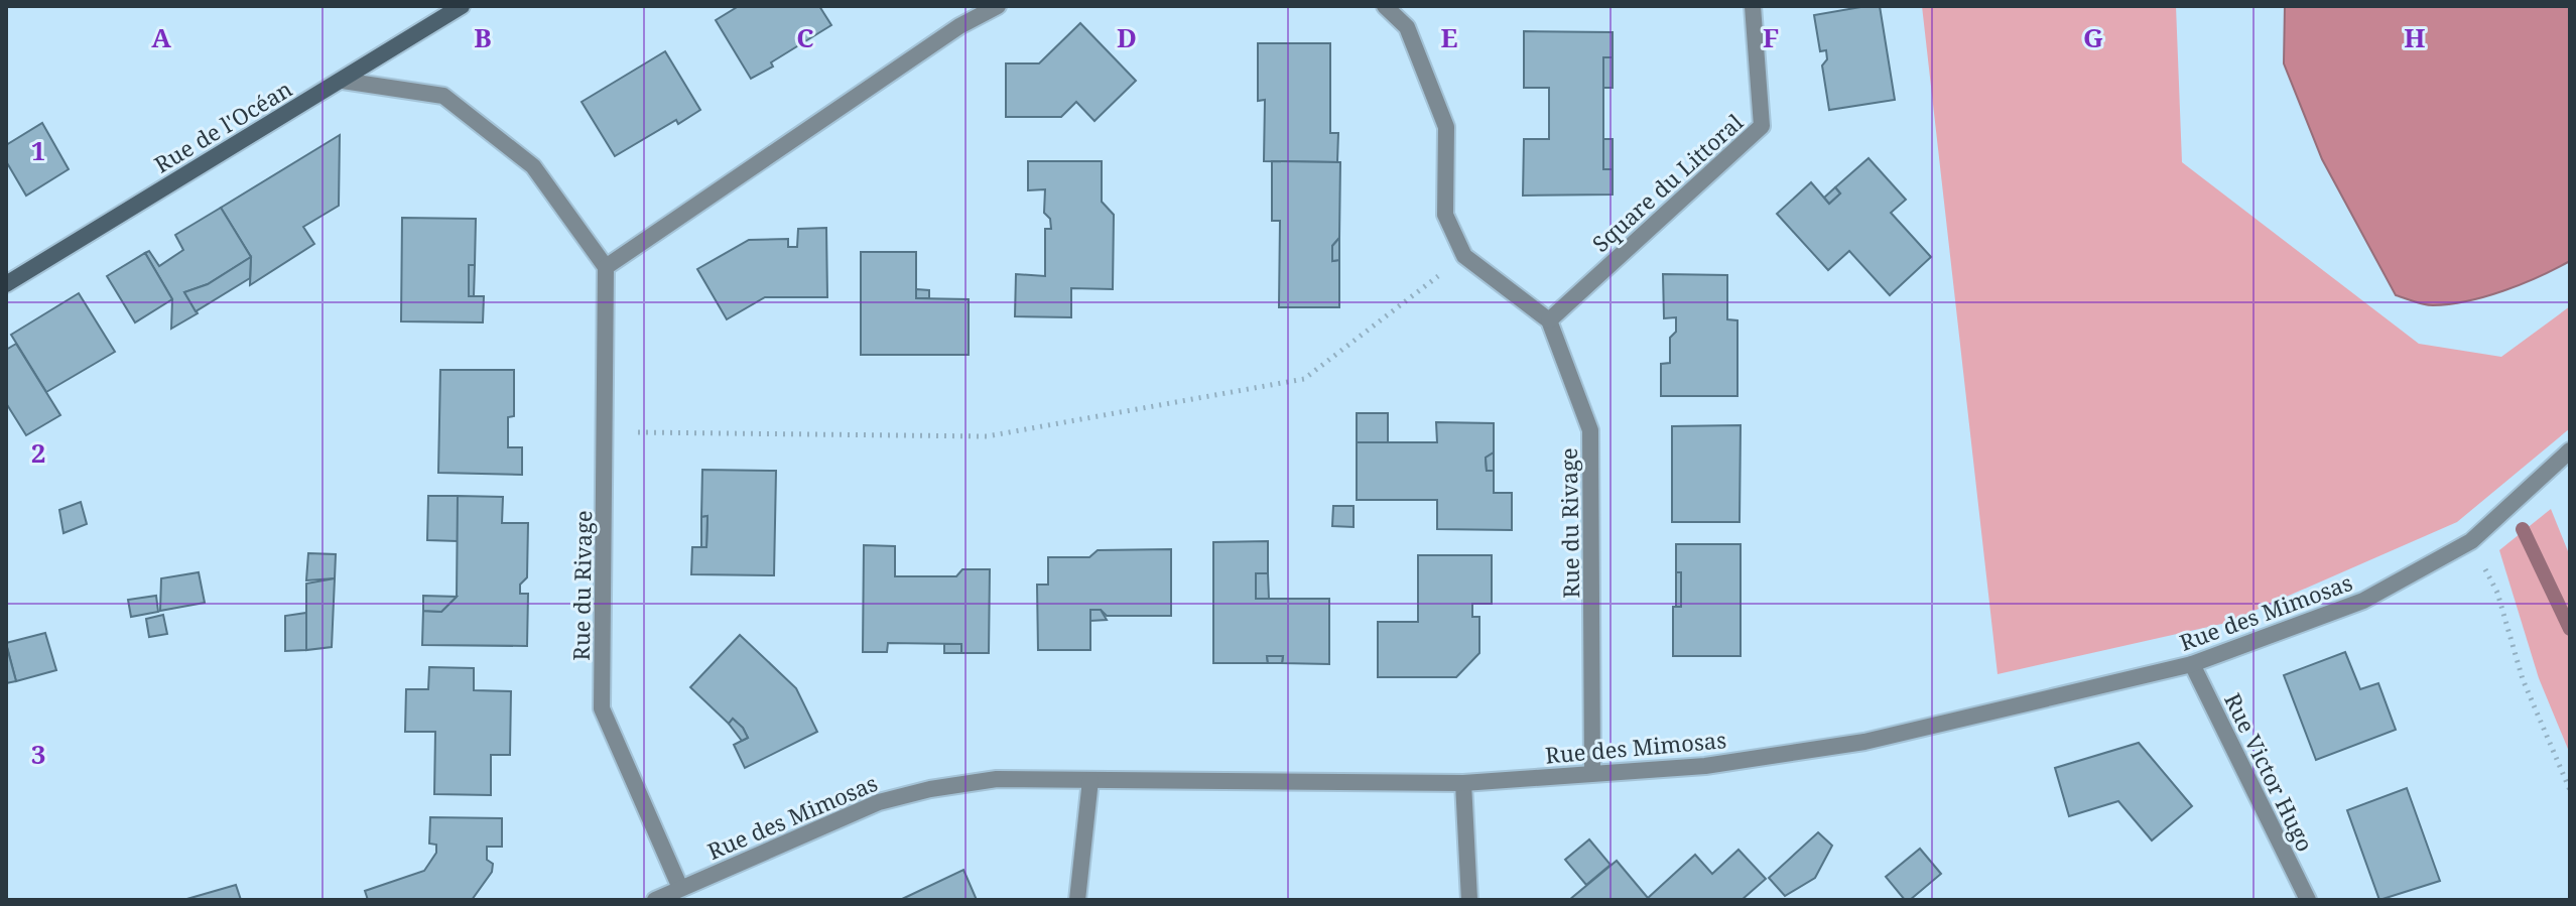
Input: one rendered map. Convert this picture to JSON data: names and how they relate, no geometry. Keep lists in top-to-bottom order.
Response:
{
  "streets": {
    "main road": ["Rue de l'Océan"],
    "street": [
      "Square du Littoral",
      "Rue du Rivage",
      "Rue des Mimosas",
      "Rue Victor Hugo"
    ]
  },
  "crossings": [
    ["Square du Littoral", "Rue du Rivage"],
    ["Rue du Rivage", "Rue des Mimosas"],
    ["Rue des Mimosas", "Rue Victor Hugo"]
  ],
  "grid": {
    "columns": [
      "A",
      "B",
      "C",
      "D",
      "E",
      "F",
      "G",
      "H"
    ],
    "rows": ["1", "2", "3"]
  }
}
